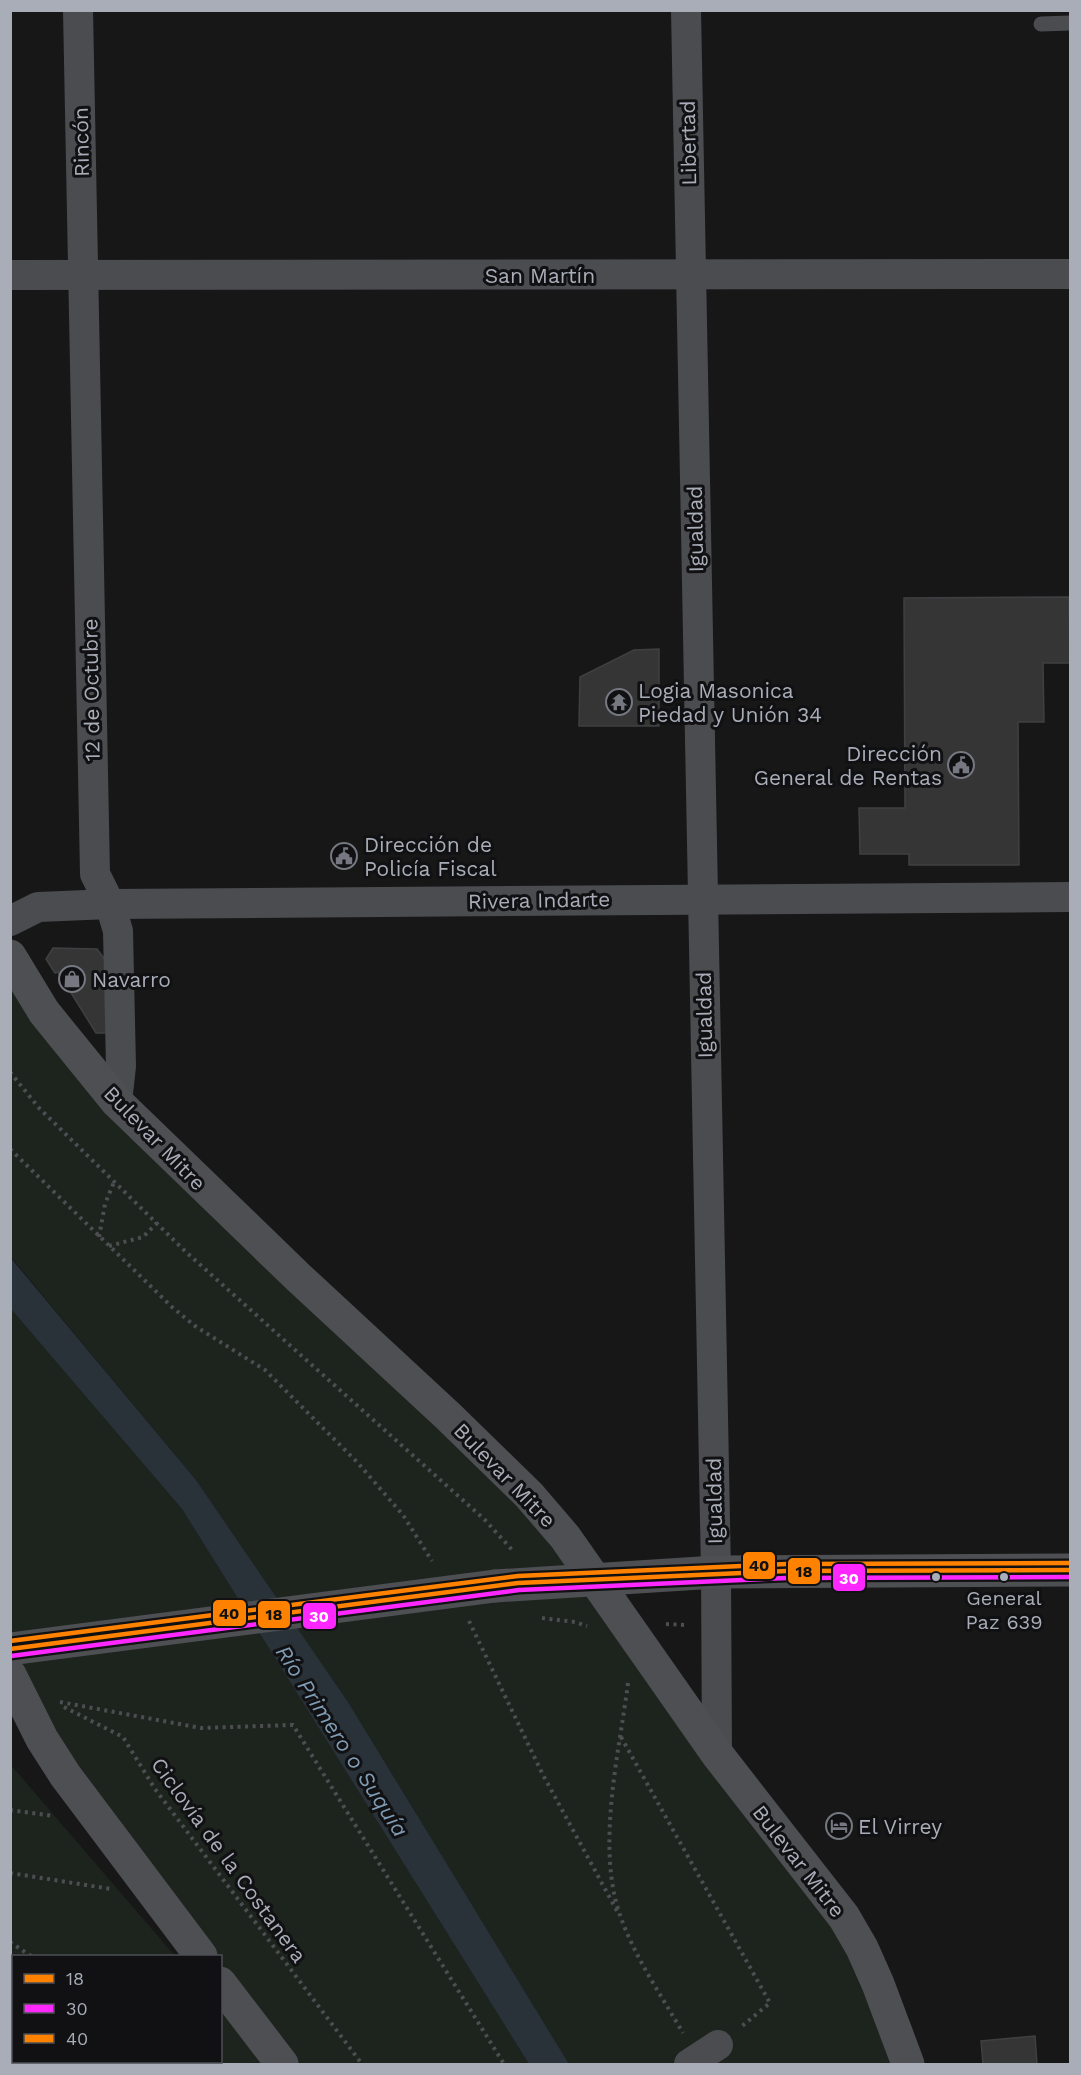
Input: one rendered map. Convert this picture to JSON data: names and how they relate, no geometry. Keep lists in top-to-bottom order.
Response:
{
  "streets": {
    "main road": ["Bulevar Mitre"],
    "street": [
      "Rincón",
      "Libertad",
      "San Martín",
      "Igualdad",
      "12 de Octubre",
      "Rivera Indarte"
    ],
    "path": ["Ciclovía de la Costanera"]
  },
  "crossings": [
    ["Rincón", "San Martín"],
    ["Rincón", "12 de Octubre"],
    ["Libertad", "San Martín"],
    ["Libertad", "Igualdad"],
    ["San Martín", "Igualdad"],
    ["San Martín", "12 de Octubre"],
    ["Igualdad", "Rivera Indarte"],
    ["Igualdad", "Bulevar Mitre"],
    ["12 de Octubre", "Rivera Indarte"],
    ["12 de Octubre", "Bulevar Mitre"]
  ],
  "water": ["Río Primero o Suquía"],
  "places": {
    "temple": ["Logia Masonica Piedad y Unión 34"],
    "public building": ["Dirección General de Rentas", "Dirección de Policía Fiscal"],
    "shop": ["Navarro"],
    "other": ["General Paz 639"],
    "hotel": ["El Virrey"]
  },
  "lines": ["transit line 40", "transit line 18", "transit line 30"],
  "legend": ["18", "30", "40"]
}
